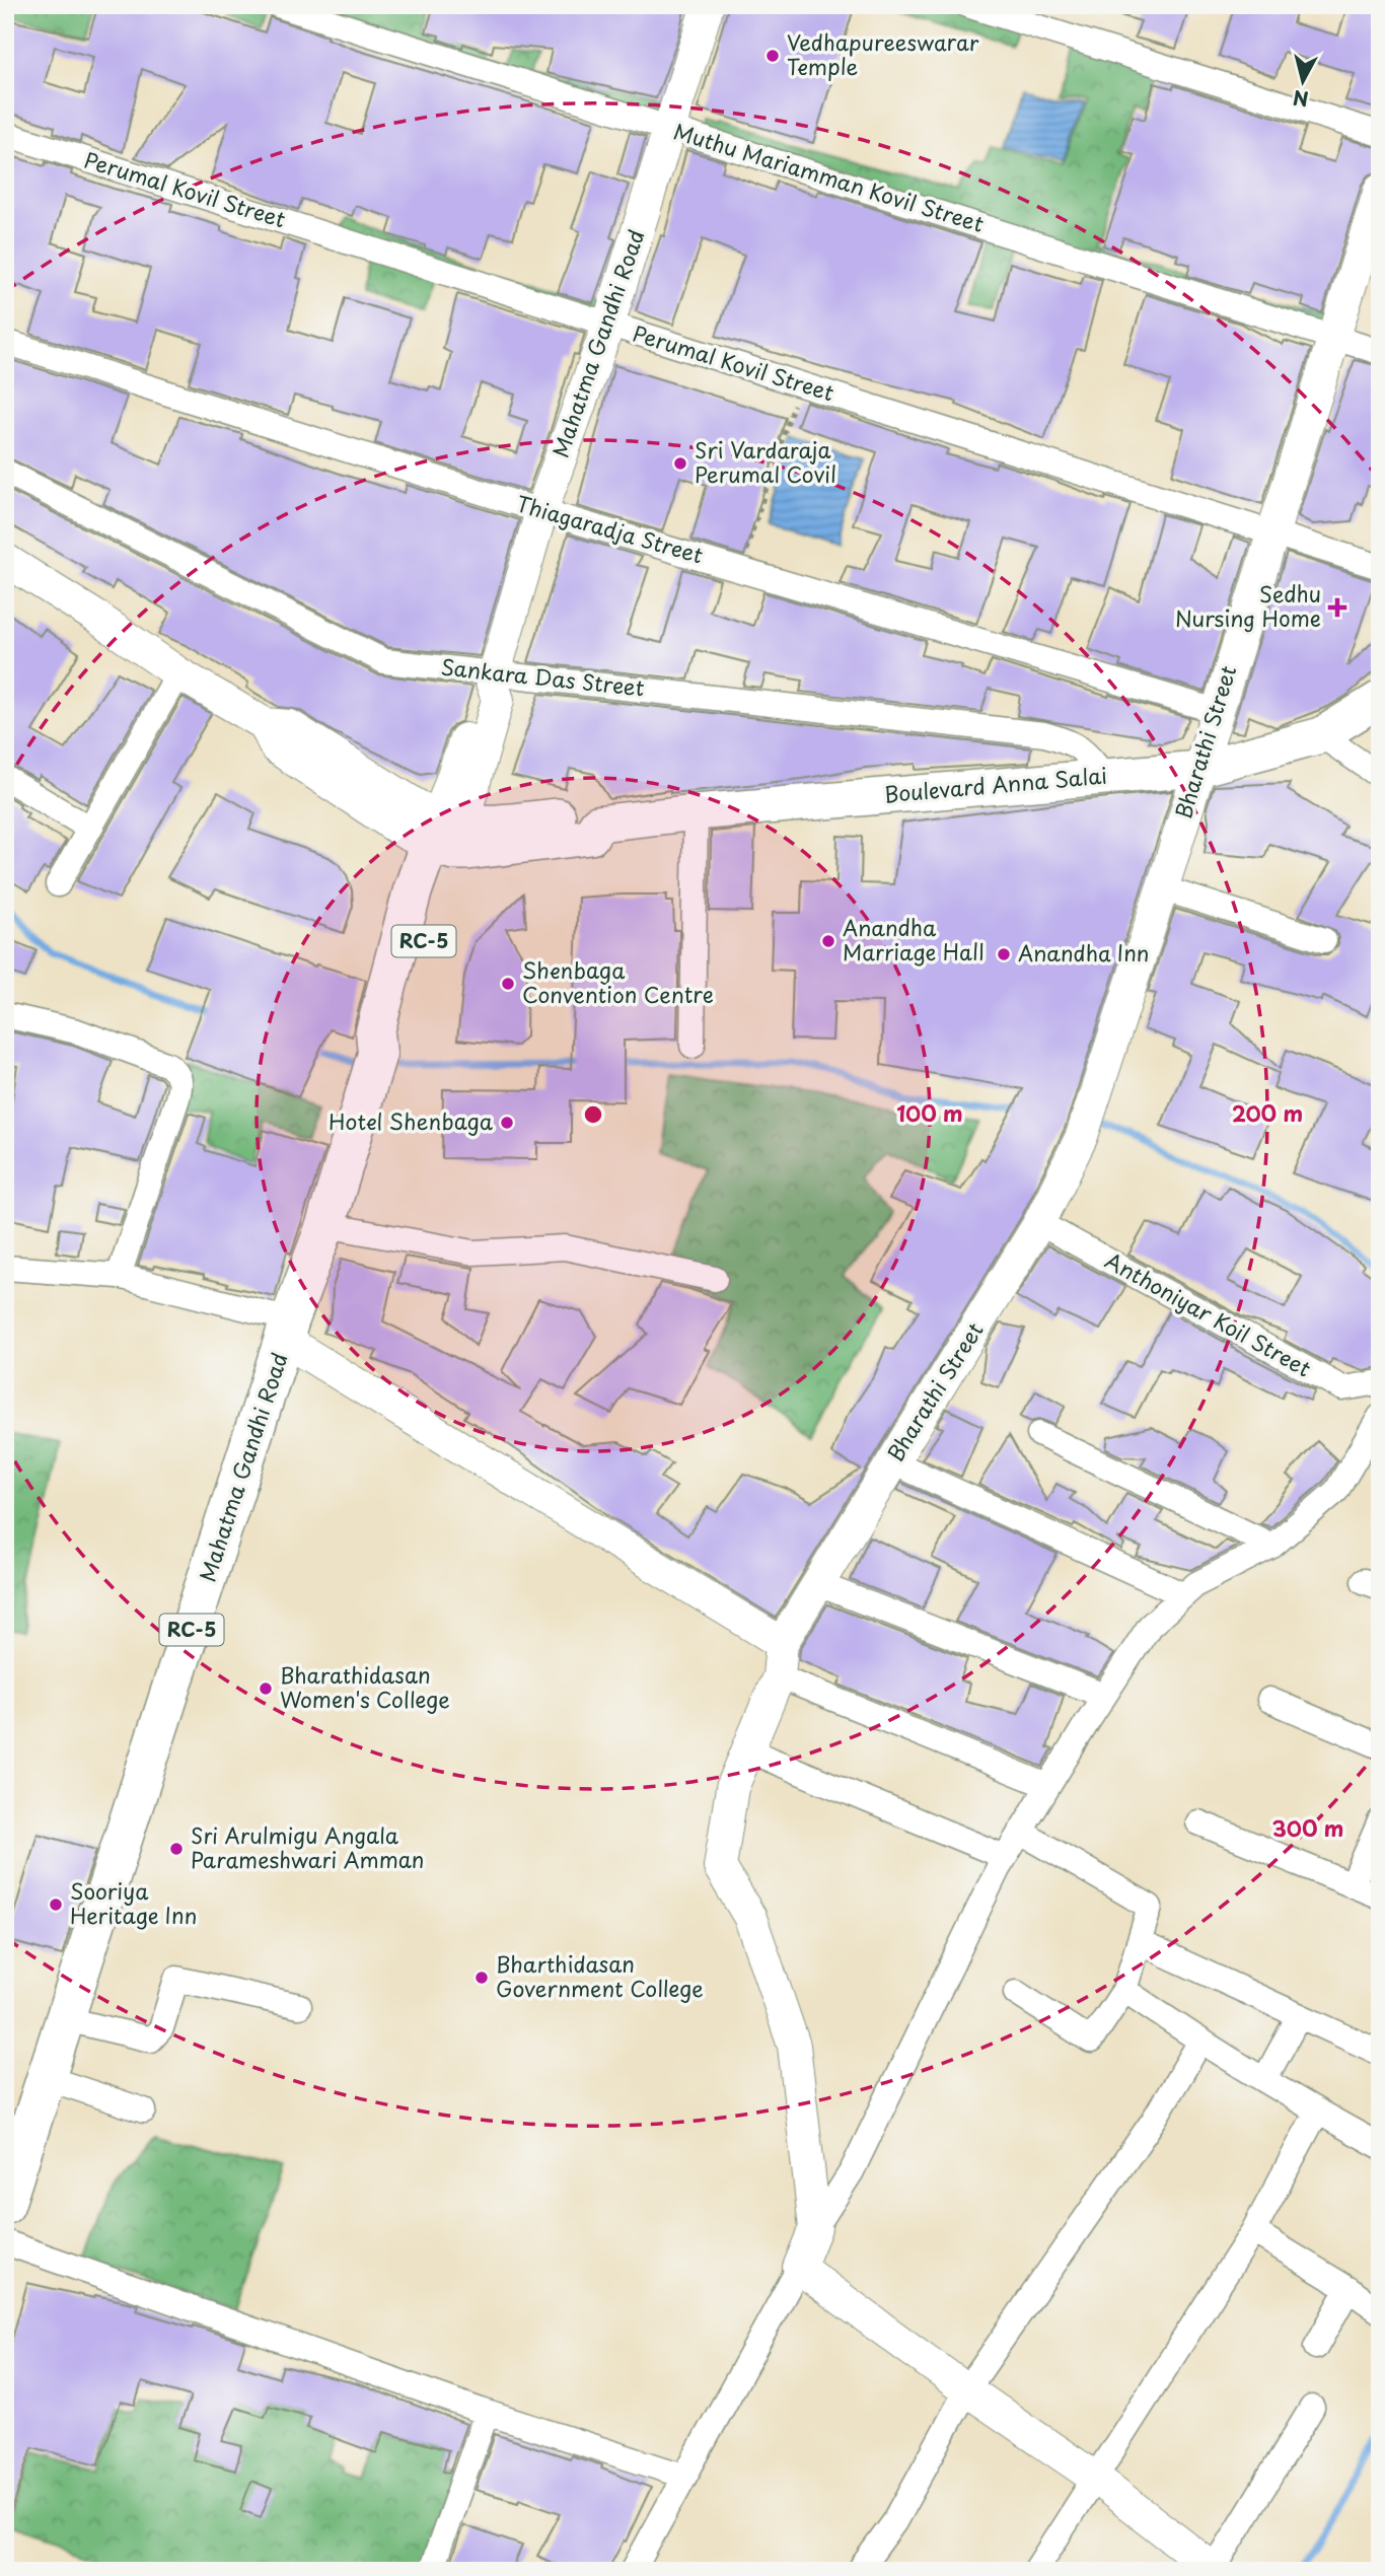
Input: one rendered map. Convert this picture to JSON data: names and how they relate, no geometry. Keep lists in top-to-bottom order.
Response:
{
  "streets": {
    "main road": ["Mahatma Gandhi Road", "Boulevard Anna Salai", "RC-5"],
    "street": [
      "Muthu Mariamman Kovil Street",
      "Perumal Kovil Street",
      "Thiagaradja Street",
      "Sankara Das Street",
      "Bharathi Street",
      "Anthoniyar Koil Street"
    ]
  },
  "crossings": [
    ["Muthu Mariamman Kovil Street", "Mahatma Gandhi Road"],
    ["Muthu Mariamman Kovil Street", "Bharathi Street"],
    ["Perumal Kovil Street", "Mahatma Gandhi Road"],
    ["Perumal Kovil Street", "Bharathi Street"],
    ["Mahatma Gandhi Road", "Thiagaradja Street"],
    ["Mahatma Gandhi Road", "Sankara Das Street"],
    ["Mahatma Gandhi Road", "Boulevard Anna Salai"],
    ["Thiagaradja Street", "Bharathi Street"],
    ["Sankara Das Street", "Boulevard Anna Salai"],
    ["Bharathi Street", "Boulevard Anna Salai"],
    ["Bharathi Street", "Anthoniyar Koil Street"]
  ],
  "places": {
    "other": [
      "Vedhapureeswarar Temple",
      "Sri Vardaraja Perumal Covil",
      "Anandha Marriage Hall",
      "Anandha Inn",
      "Shenbaga Convention Centre",
      "Hotel Shenbaga",
      "Bharathidasan Women's College",
      "Sri Arulmigu Angala Parameshwari Amman",
      "Sooriya Heritage Inn",
      "Bharthidasan Government College"
    ],
    "health": ["Sedhu Nursing Home"]
  },
  "north": "bottom",
  "rings": ["100 m", "200 m", "300 m"]
}
